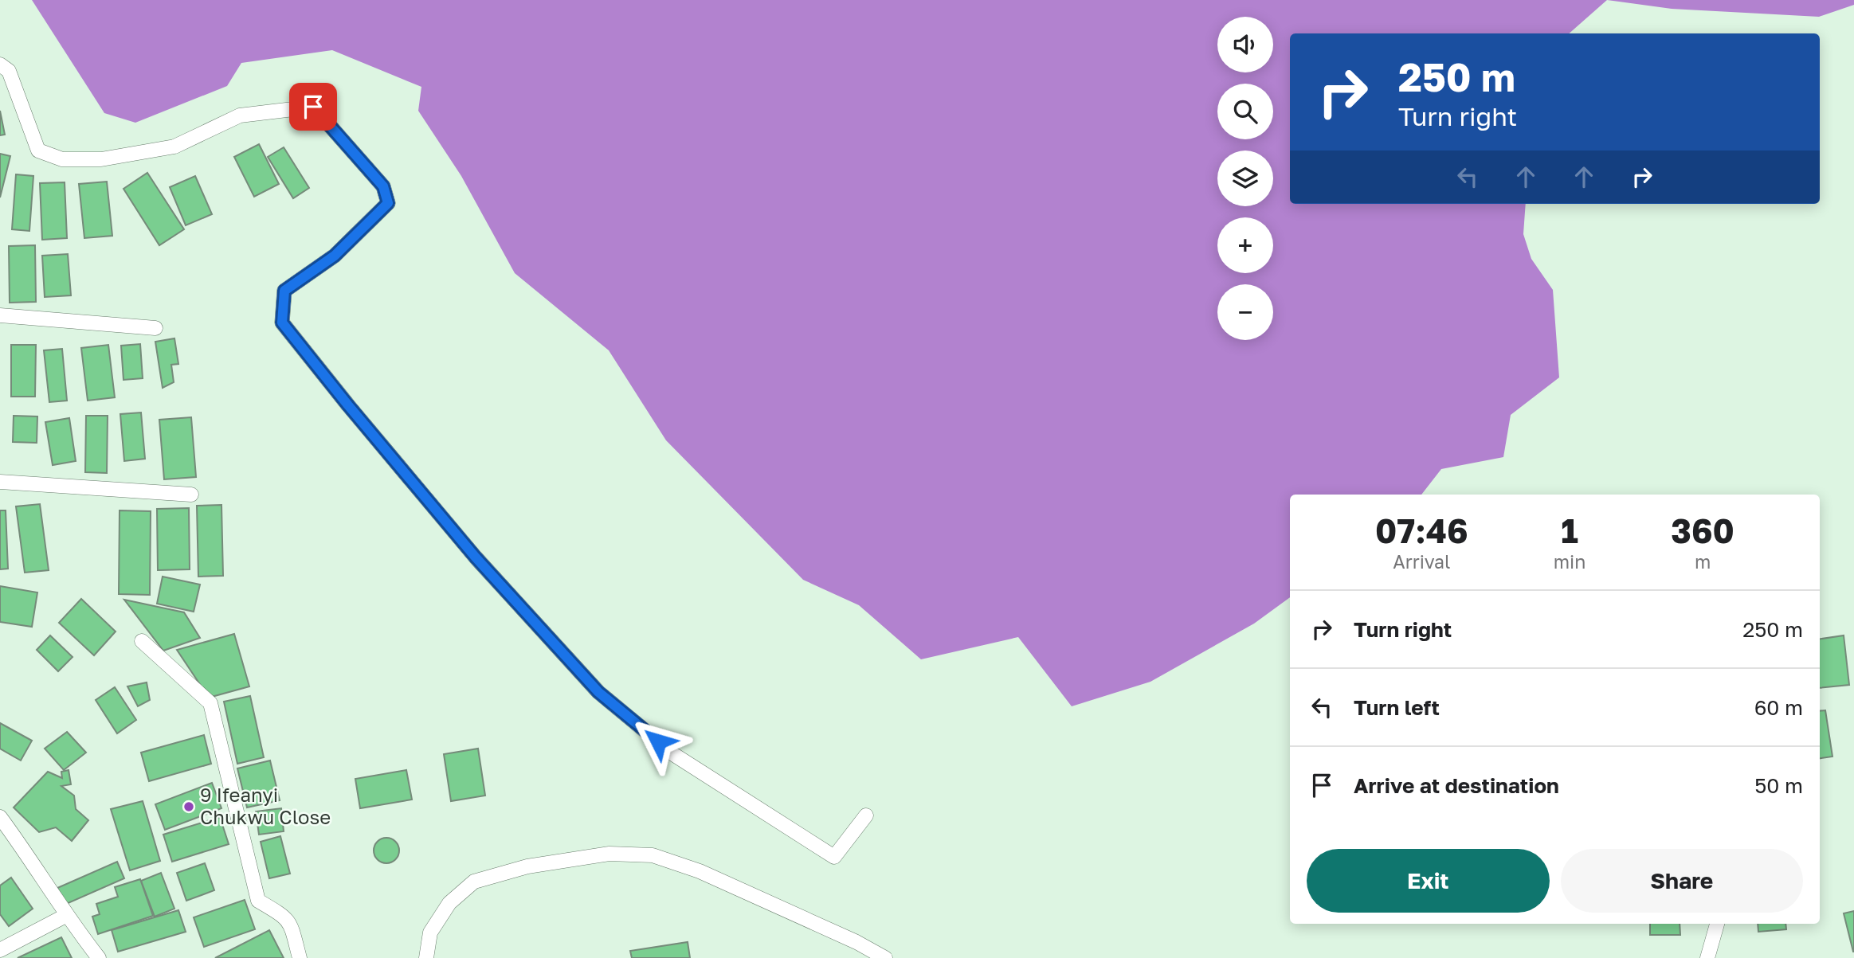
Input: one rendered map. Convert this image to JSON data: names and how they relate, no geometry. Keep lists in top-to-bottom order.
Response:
{
  "places": ["9 Ifeanyi Chukwu Close"],
  "page": {
    "map_buttons": ["+", "−"],
    "turn": ["250 m", "Turn right"],
    "eta": [
      "07:46",
      "Arrival",
      "1",
      "min",
      "360",
      "m"
    ],
    "list": [
      {
        "name": "Turn right",
        "value": "250 m"
      },
      {
        "name": "Turn left",
        "value": "60 m"
      },
      {
        "name": "Arrive at destination",
        "value": "50 m"
      }
    ],
    "buttons": ["Exit", "Share"]
  }
}
